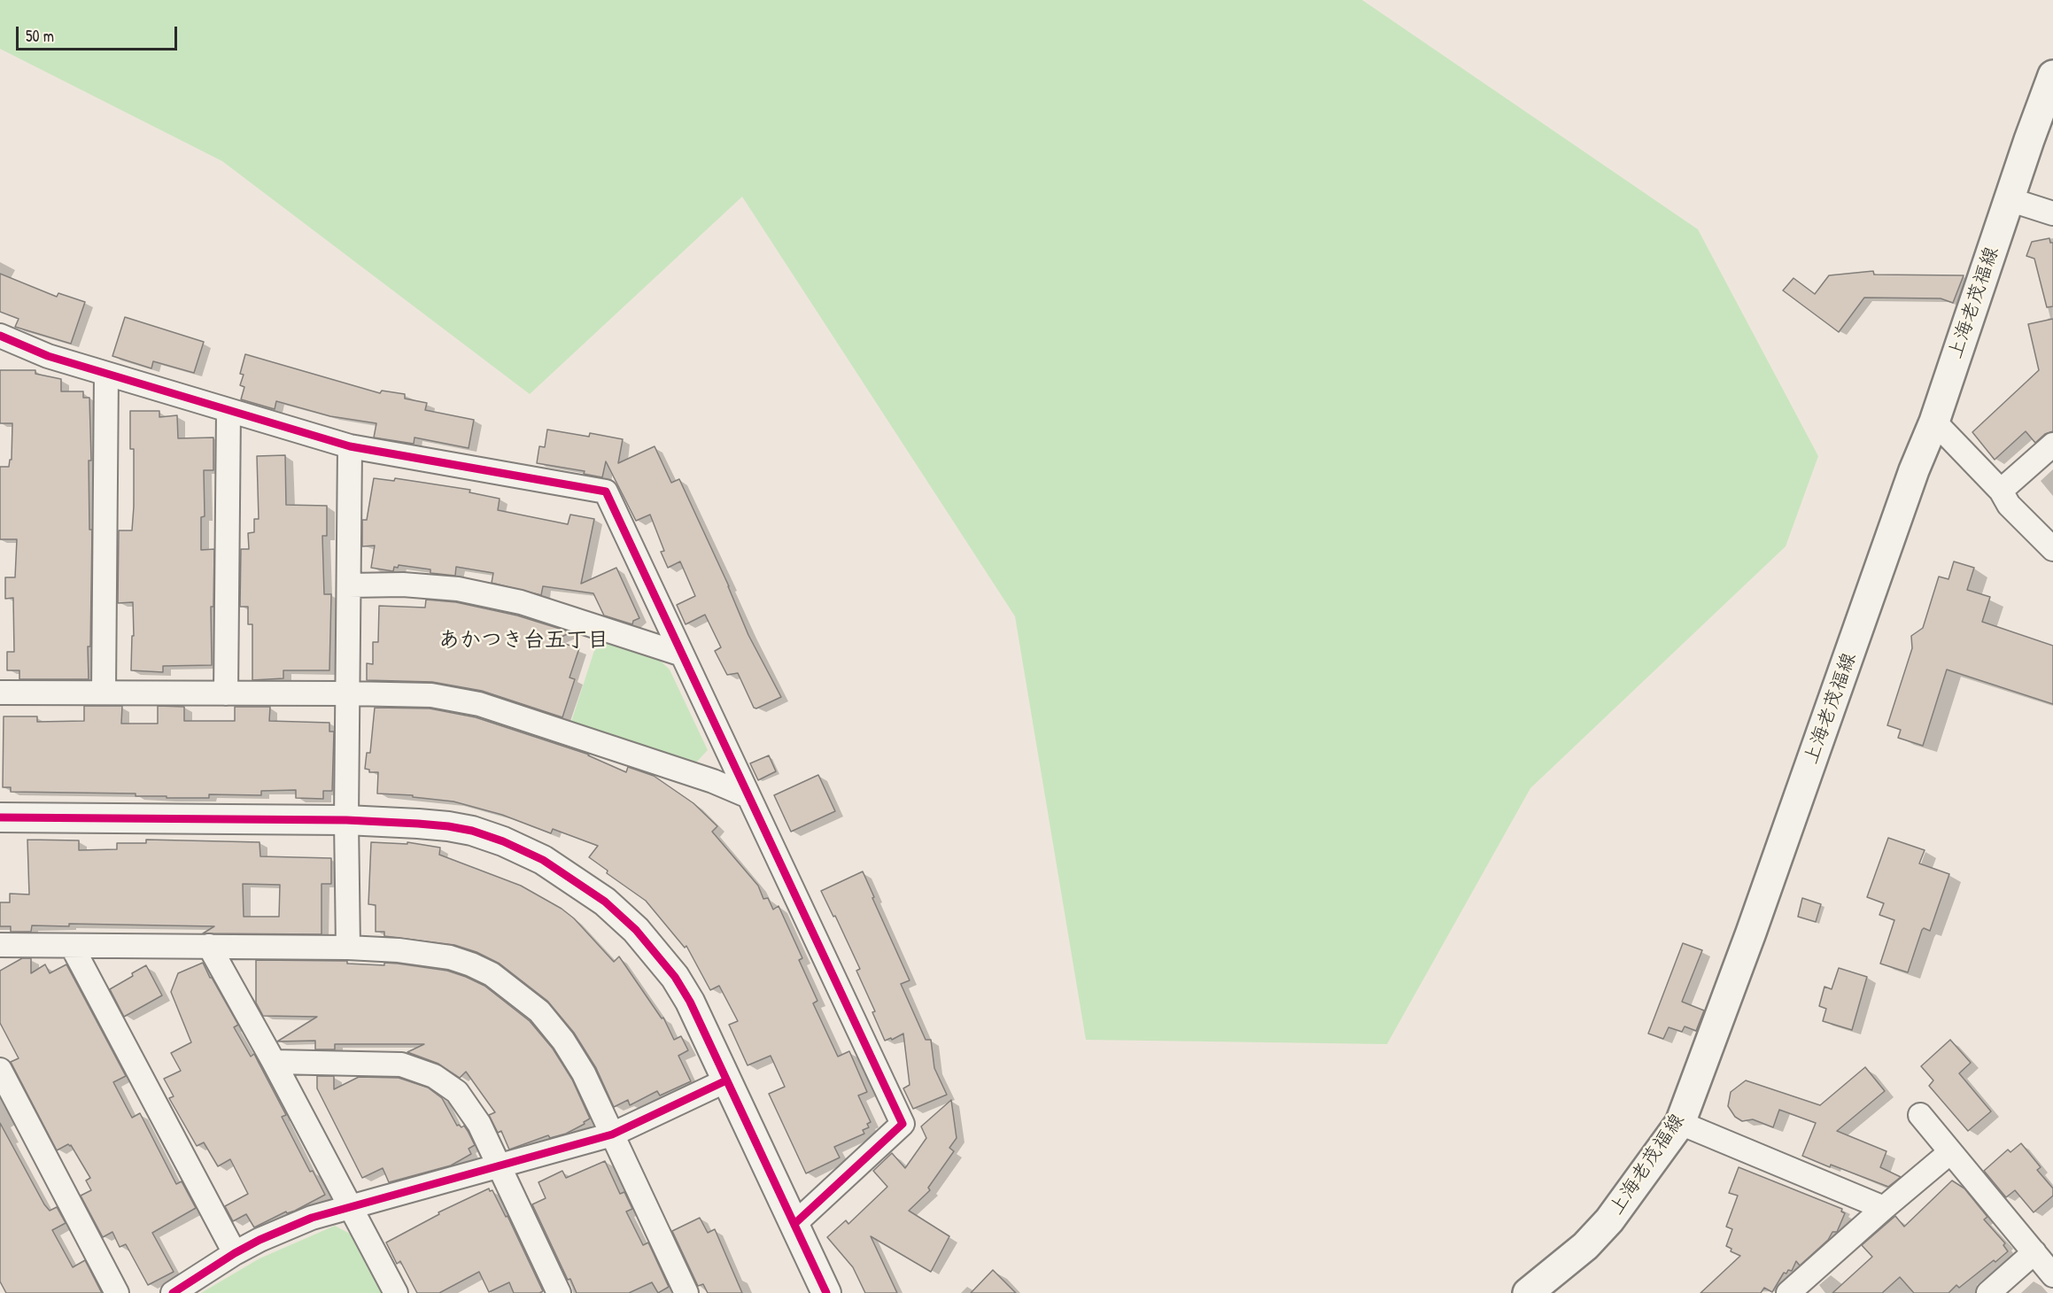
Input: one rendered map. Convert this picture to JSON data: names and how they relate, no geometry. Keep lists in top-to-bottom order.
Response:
{
  "streets": {
    "main road": ["上海老茂福線"]
  },
  "districts": ["あかつき台五丁目"],
  "scale_bar": "50 m"
}
